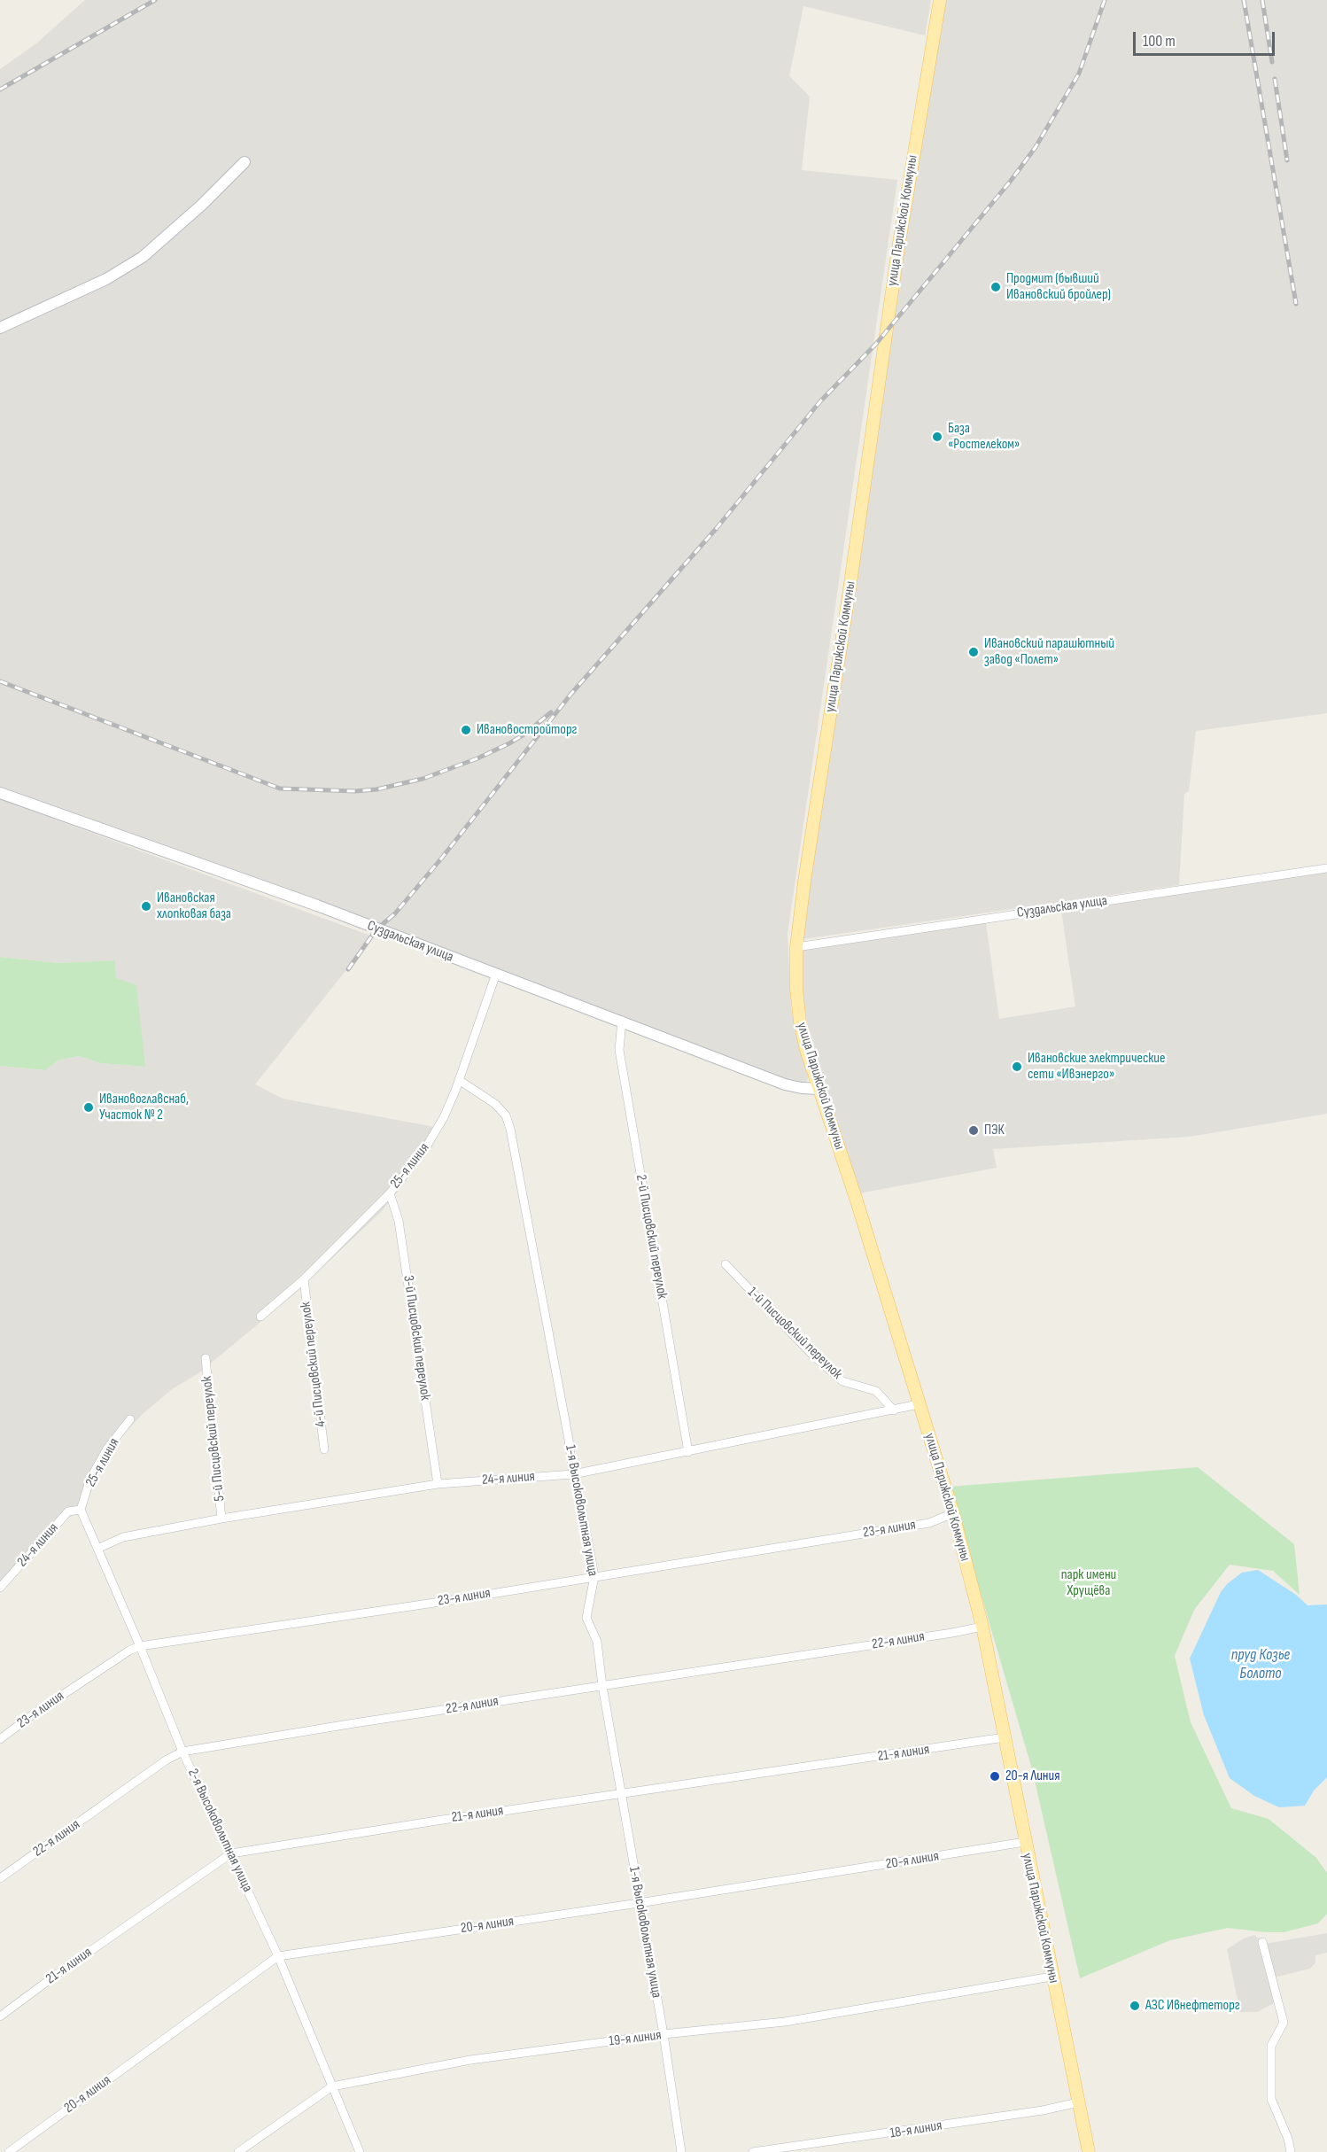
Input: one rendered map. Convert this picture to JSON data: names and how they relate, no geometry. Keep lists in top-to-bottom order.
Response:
{
  "streets": {
    "main road": ["улица Парижской Коммуны", "Суздальская улица"],
    "street": [
      "25-я линия",
      "2-й Писцовский переулок",
      "1-й Писцовский переулок",
      "3-й Писцовский переулок",
      "4-й Писцовский переулок",
      "5-й Писцовский переулок",
      "24-я линия",
      "1-я Высоковольтная улица",
      "23-я линия",
      "22-я линия",
      "21-я линия",
      "2-я Высоковольтная улица",
      "20-я линия",
      "19-я линия",
      "18-я линия"
    ]
  },
  "crossings": [
    ["улица Парижской Коммуны", "Суздальская улица"],
    ["улица Парижской Коммуны", "24-я линия"],
    ["улица Парижской Коммуны", "23-я линия"],
    ["улица Парижской Коммуны", "22-я линия"],
    ["улица Парижской Коммуны", "21-я линия"],
    ["улица Парижской Коммуны", "20-я линия"],
    ["улица Парижской Коммуны", "19-я линия"],
    ["улица Парижской Коммуны", "18-я линия"],
    ["Суздальская улица", "25-я линия"],
    ["Суздальская улица", "2-й Писцовский переулок"],
    ["25-я линия", "3-й Писцовский переулок"],
    ["25-я линия", "4-й Писцовский переулок"],
    ["25-я линия", "24-я линия"],
    ["25-я линия", "1-я Высоковольтная улица"],
    ["25-я линия", "2-я Высоковольтная улица"],
    ["2-й Писцовский переулок", "24-я линия"],
    ["1-й Писцовский переулок", "24-я линия"],
    ["3-й Писцовский переулок", "24-я линия"],
    ["5-й Писцовский переулок", "24-я линия"],
    ["24-я линия", "1-я Высоковольтная улица"],
    ["24-я линия", "2-я Высоковольтная улица"],
    ["1-я Высоковольтная улица", "23-я линия"],
    ["1-я Высоковольтная улица", "22-я линия"],
    ["1-я Высоковольтная улица", "21-я линия"],
    ["1-я Высоковольтная улица", "20-я линия"],
    ["1-я Высоковольтная улица", "19-я линия"],
    ["23-я линия", "2-я Высоковольтная улица"],
    ["22-я линия", "2-я Высоковольтная улица"],
    ["21-я линия", "2-я Высоковольтная улица"],
    ["2-я Высоковольтная улица", "20-я линия"],
    ["2-я Высоковольтная улица", "19-я линия"]
  ],
  "water": ["пруд Козье Болото"],
  "parks": ["парк имени Хрущёва"],
  "places": [
    "Продмит (бывший Ивановский бройлер)",
    "База «Ростелеком»",
    "Ивановский парашютный завод «Полет»",
    "Ивановостройторг",
    "Ивановская хлопковая база",
    "Ивановские электрические сети «Ивэнерго»",
    "Ивановоглавснаб, Участок № 2",
    "ПЭК",
    "20-я Линия",
    "АЗС Ивнефтеторг"
  ],
  "scale_bar": "100 m"
}
